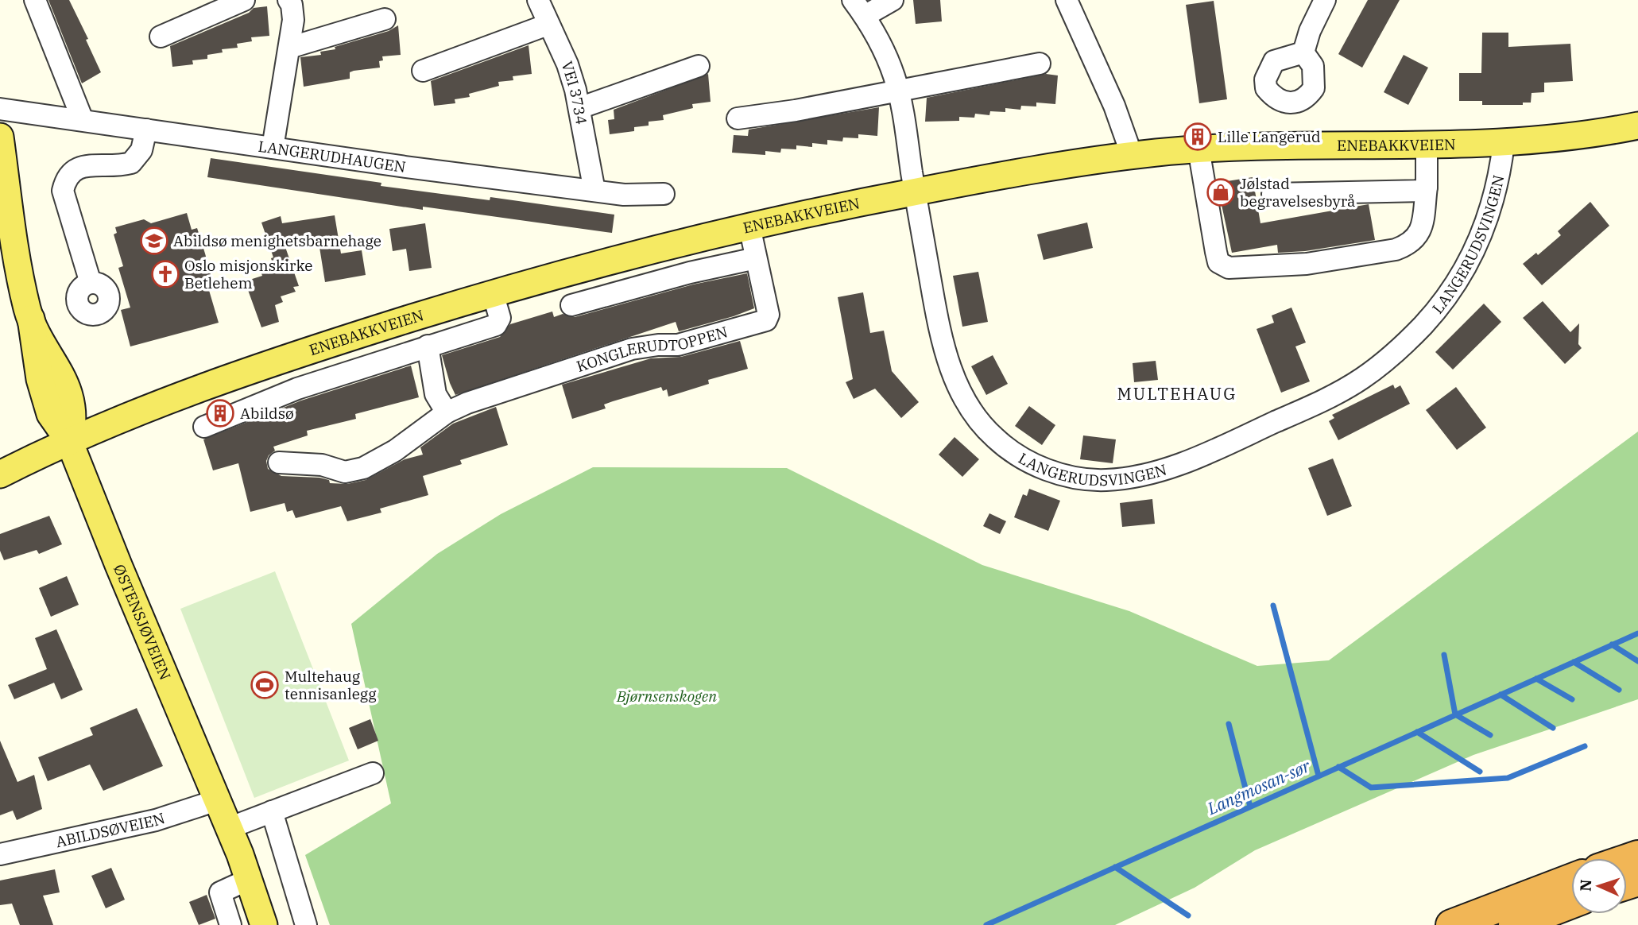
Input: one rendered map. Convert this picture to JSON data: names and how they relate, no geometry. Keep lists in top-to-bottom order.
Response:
{
  "streets": {
    "main road": ["ENEBAKKVEIEN", "ØSTENSJØVEIEN"],
    "street": [
      "VEI 3734",
      "LANGERUDHAUGEN",
      "LANGERUDSVINGEN",
      "KONGLERUDTOPPEN",
      "ABILDSØVEIEN"
    ]
  },
  "crossings": [
    ["VEI 3734", "LANGERUDHAUGEN"],
    ["ENEBAKKVEIEN", "LANGERUDSVINGEN"],
    ["ENEBAKKVEIEN", "KONGLERUDTOPPEN"],
    ["ENEBAKKVEIEN", "ØSTENSJØVEIEN"],
    ["ØSTENSJØVEIEN", "ABILDSØVEIEN"]
  ],
  "districts": ["MULTEHAUG"],
  "water": ["Langmosan-sør"],
  "parks": ["Bjørnsenskogen"],
  "places": {
    "building": ["Lille Langerud", "Abildsø"],
    "shop": ["Jølstad begravelsesbyrå"],
    "school or university": ["Abildsø menighetsbarnehage"],
    "church": ["Oslo misjonskirke Betlehem"],
    "sports": ["Multehaug tennisanlegg"]
  },
  "north": "left"
}
